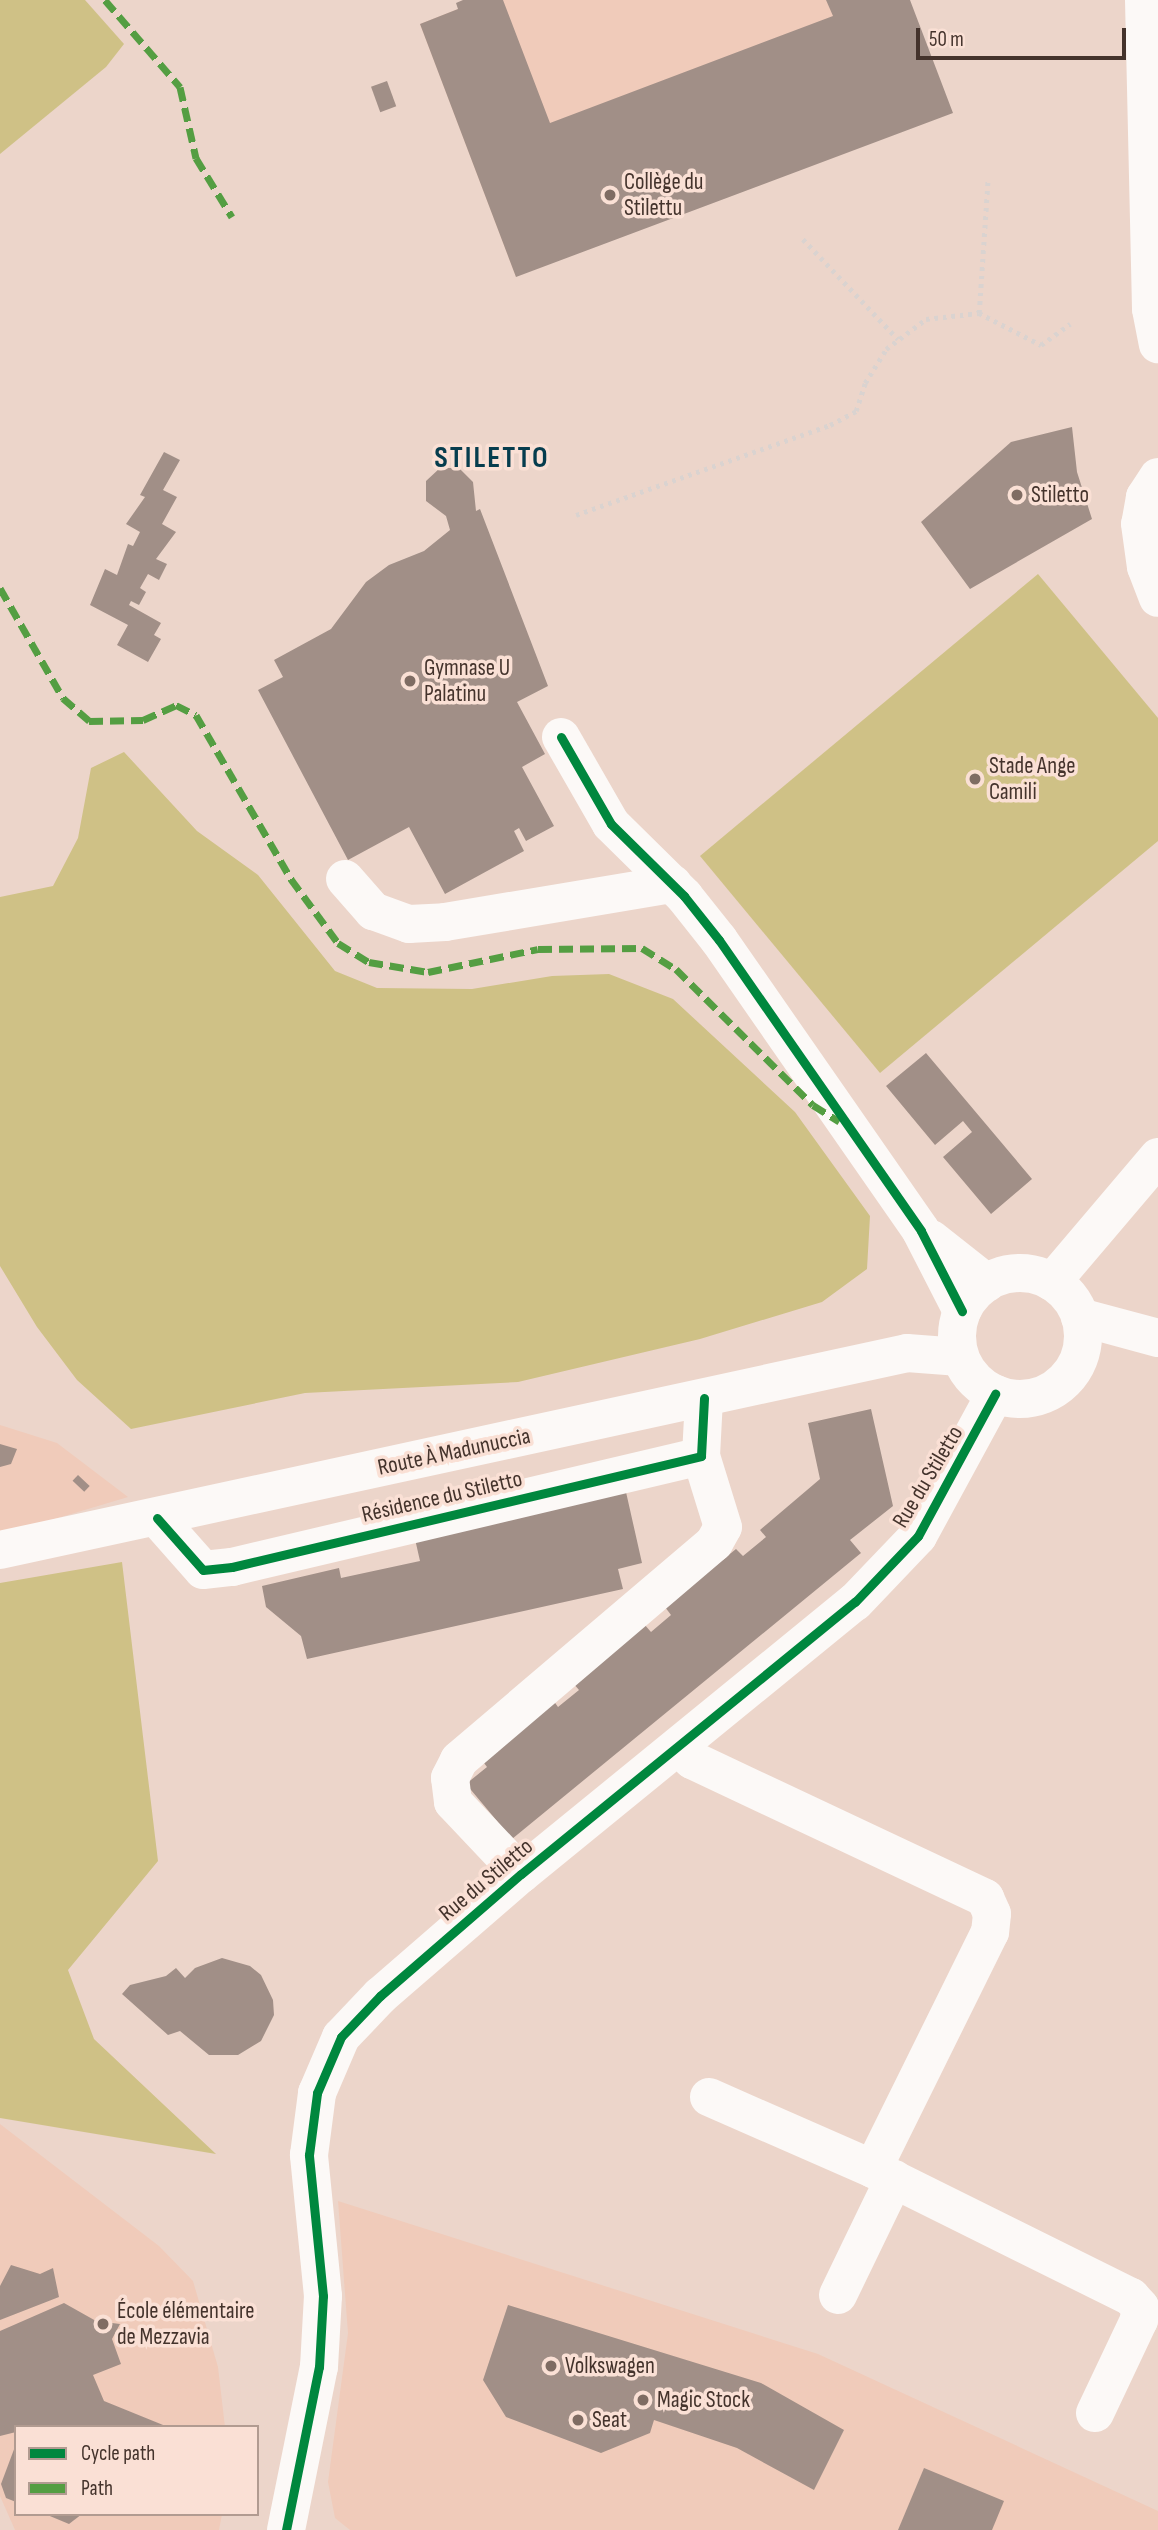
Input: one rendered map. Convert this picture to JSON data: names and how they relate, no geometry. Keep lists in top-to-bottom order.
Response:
{
  "streets": {
    "street": ["Route À Madunuccia", "Rue du Stiletto", "Résidence du Stiletto"]
  },
  "crossings": [
    ["Route À Madunuccia", "Rue du Stiletto"],
    ["Route À Madunuccia", "Résidence du Stiletto"]
  ],
  "districts": ["STILETTO"],
  "places": [
    "Collège du Stilettu",
    "Stiletto",
    "Gymnase U Palatinu",
    "Stade Ange Camili",
    "École élémentaire de Mezzavia",
    "Volkswagen",
    "Magic Stock",
    "Seat"
  ],
  "legend": ["Cycle path", "Path"],
  "scale_bar": "50 m"
}
